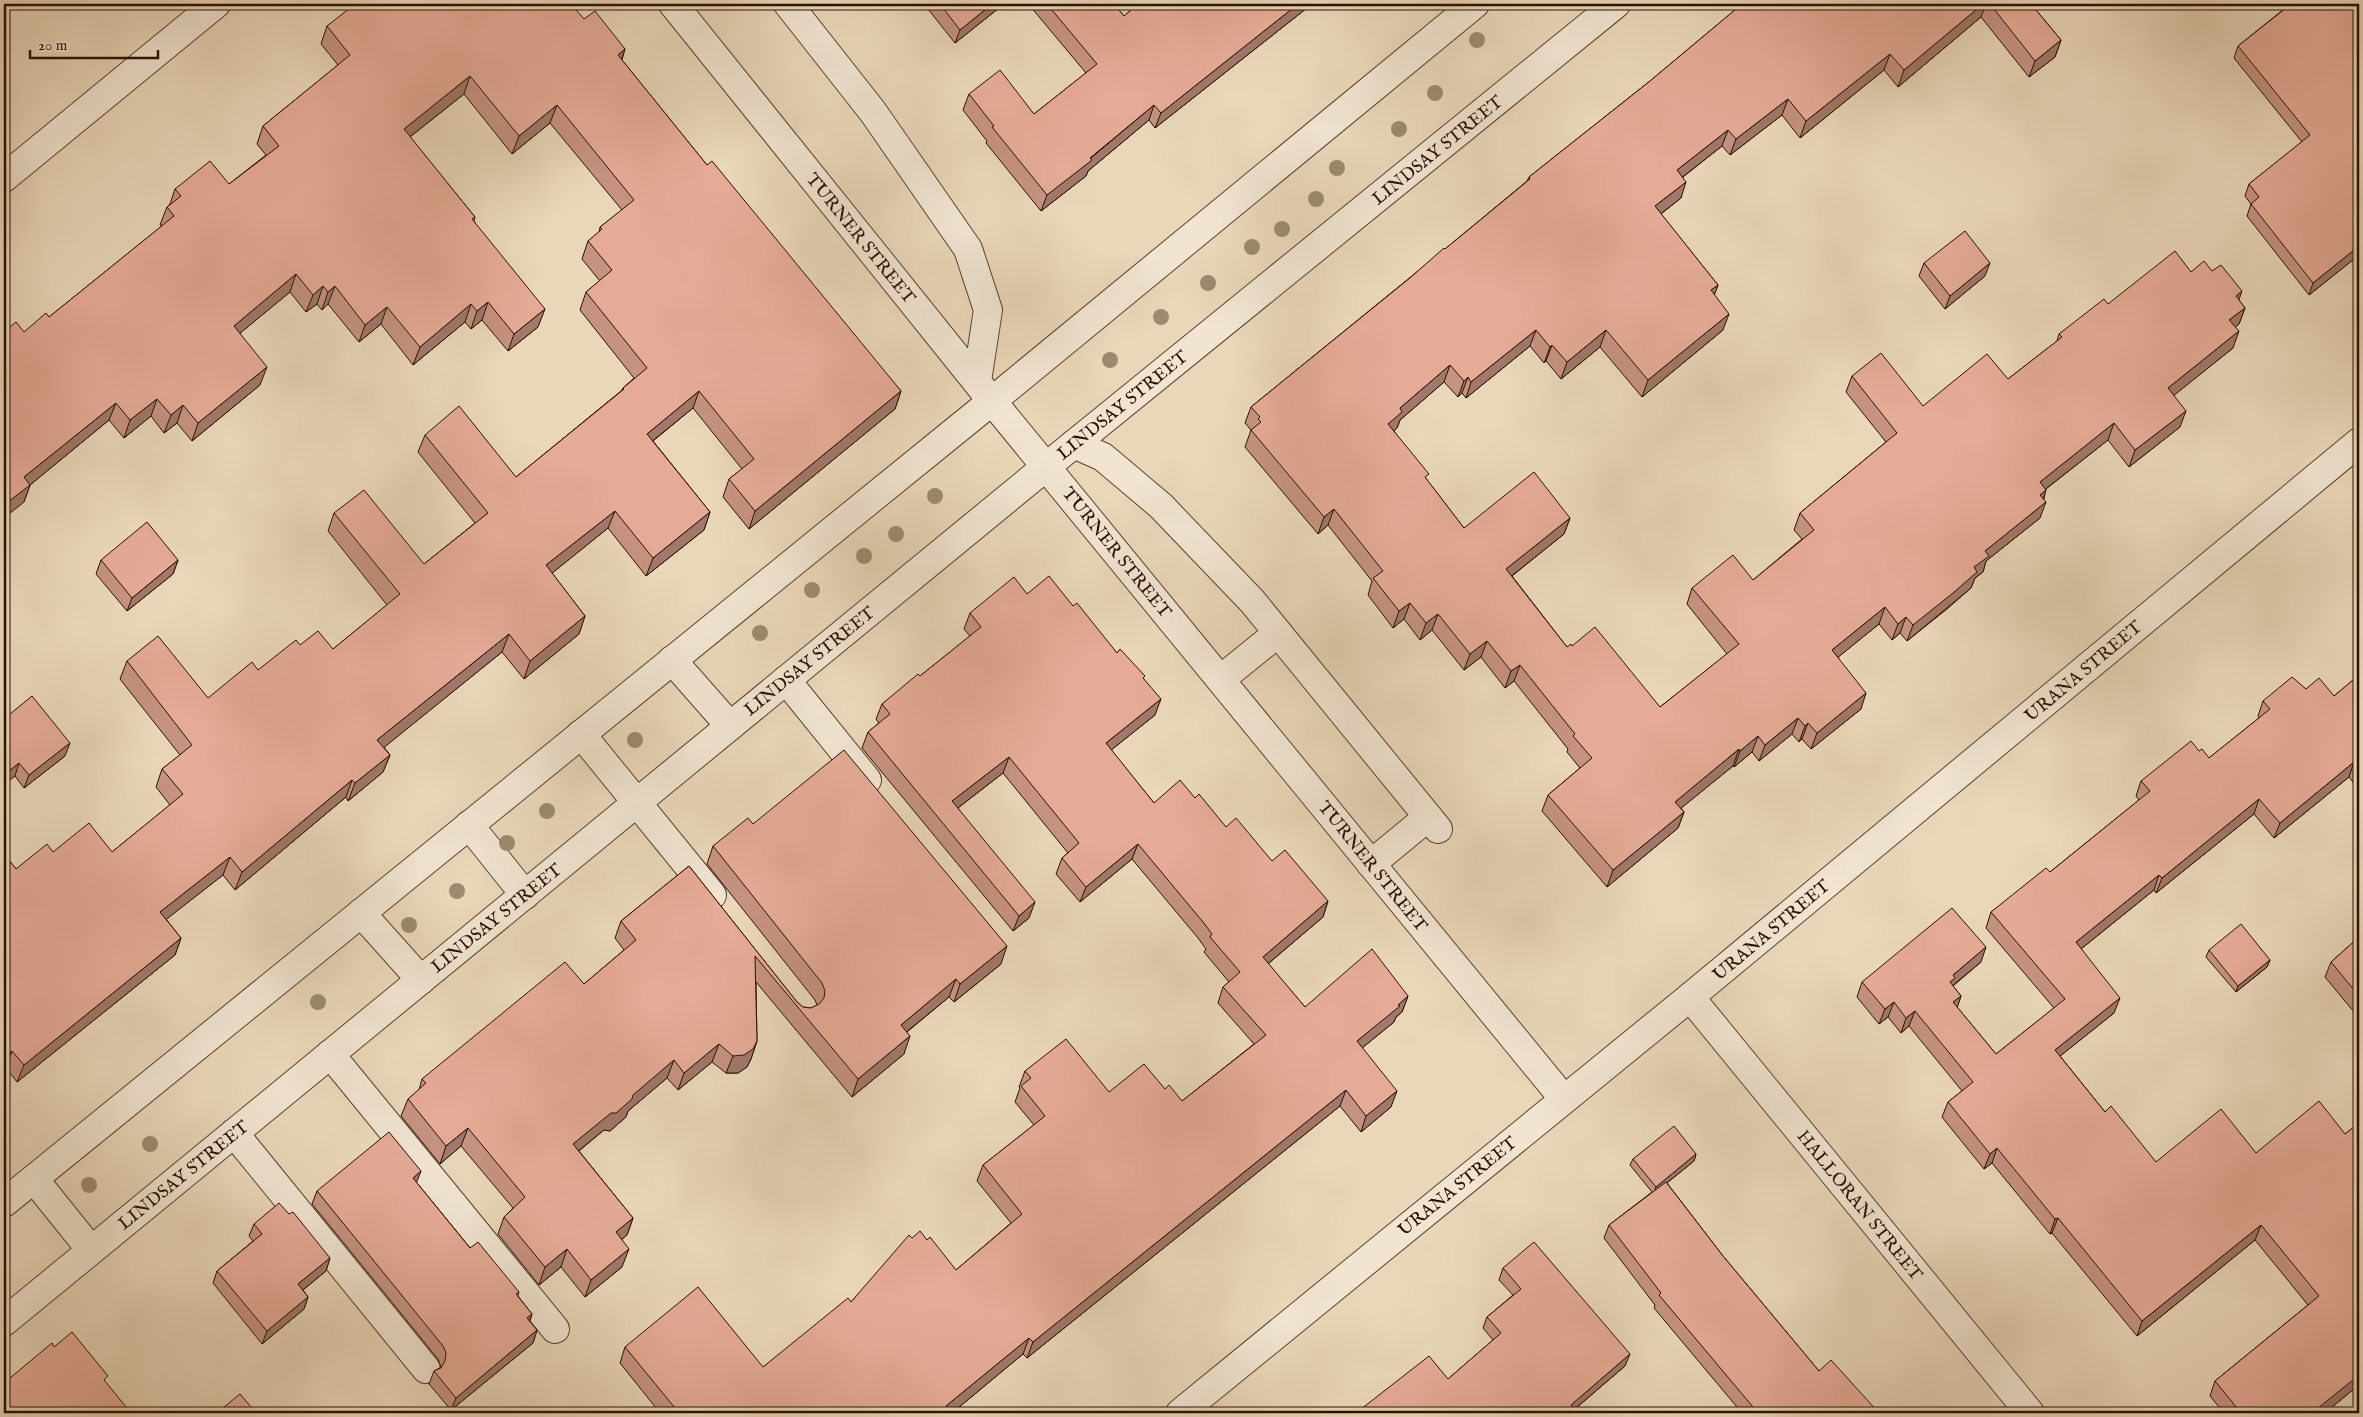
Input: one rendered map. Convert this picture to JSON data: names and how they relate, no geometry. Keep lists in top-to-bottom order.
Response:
{
  "streets": {
    "street": [
      "LINDSAY STREET",
      "TURNER STREET",
      "URANA STREET",
      "HALLORAN STREET"
    ]
  },
  "crossings": [
    ["LINDSAY STREET", "TURNER STREET"],
    ["TURNER STREET", "URANA STREET"],
    ["URANA STREET", "HALLORAN STREET"]
  ],
  "scale_bar": "20 m"
}
